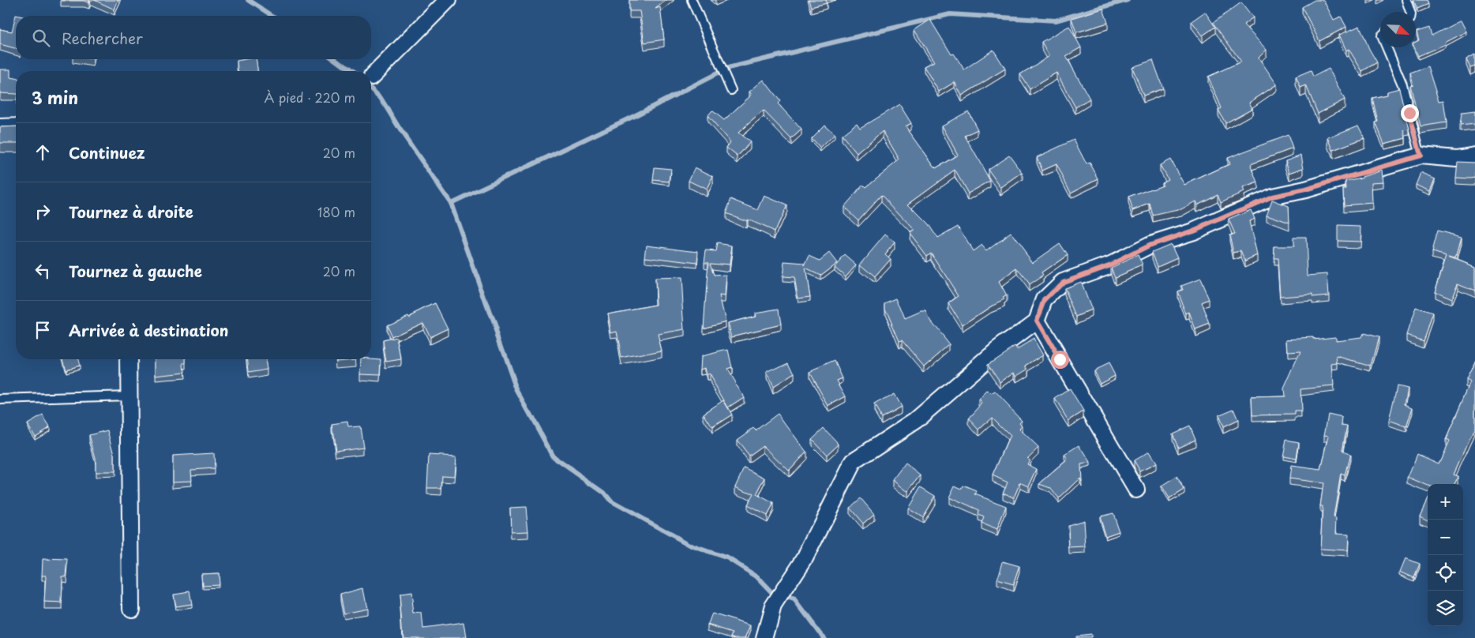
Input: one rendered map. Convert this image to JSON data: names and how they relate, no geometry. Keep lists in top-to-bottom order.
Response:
{
  "north": "bottom right",
  "page": {
    "search": "Rechercher",
    "heading": ["3 min", "À pied · 220 m"],
    "list": [
      ["Continuez", "20 m"],
      ["Tournez à droite", "180 m"],
      ["Tournez à gauche", "20 m"],
      "Arrivée à destination"
    ],
    "map_buttons": ["+", "−"]
  }
}
